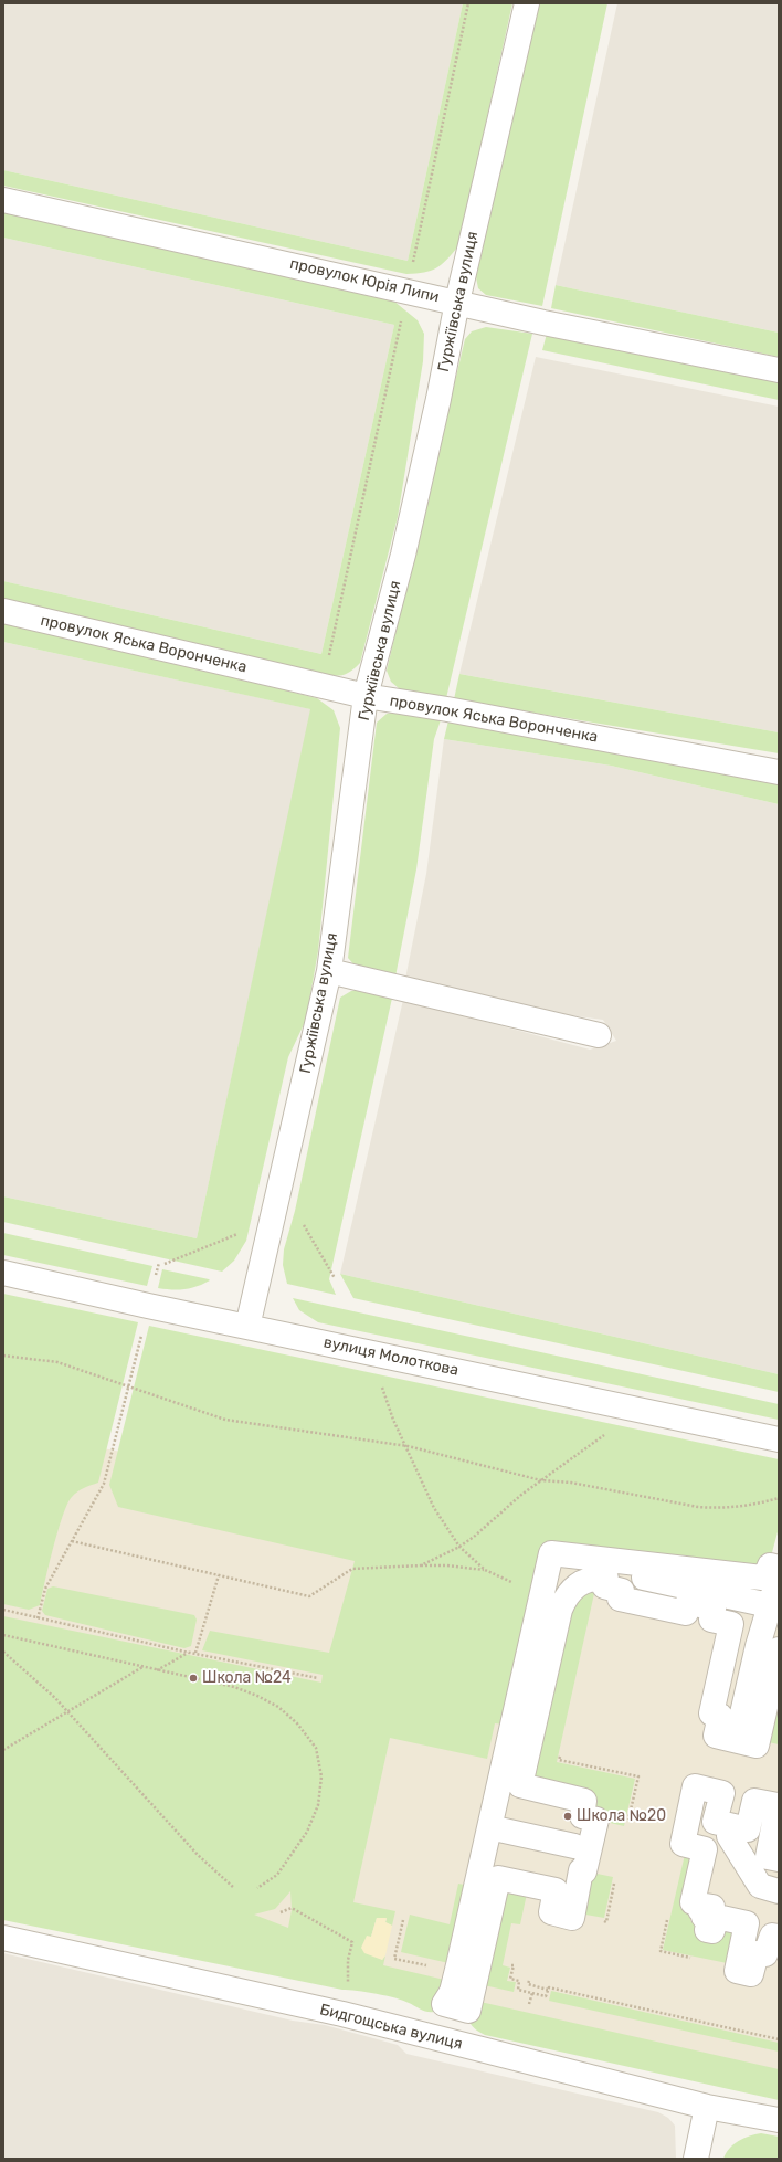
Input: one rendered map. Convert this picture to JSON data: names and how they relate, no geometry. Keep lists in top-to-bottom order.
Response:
{
  "streets": {
    "street": [
      "провулок Юрія Липи",
      "Гуржіївська вулиця",
      "провулок Яська Воронченка",
      "вулиця Молоткова",
      "Бидгощська вулиця"
    ]
  },
  "crossings": [
    ["провулок Юрія Липи", "Гуржіївська вулиця"],
    ["Гуржіївська вулиця", "провулок Яська Воронченка"],
    ["Гуржіївська вулиця", "вулиця Молоткова"]
  ],
  "places": ["Школа №24", "Школа №20"]
}
